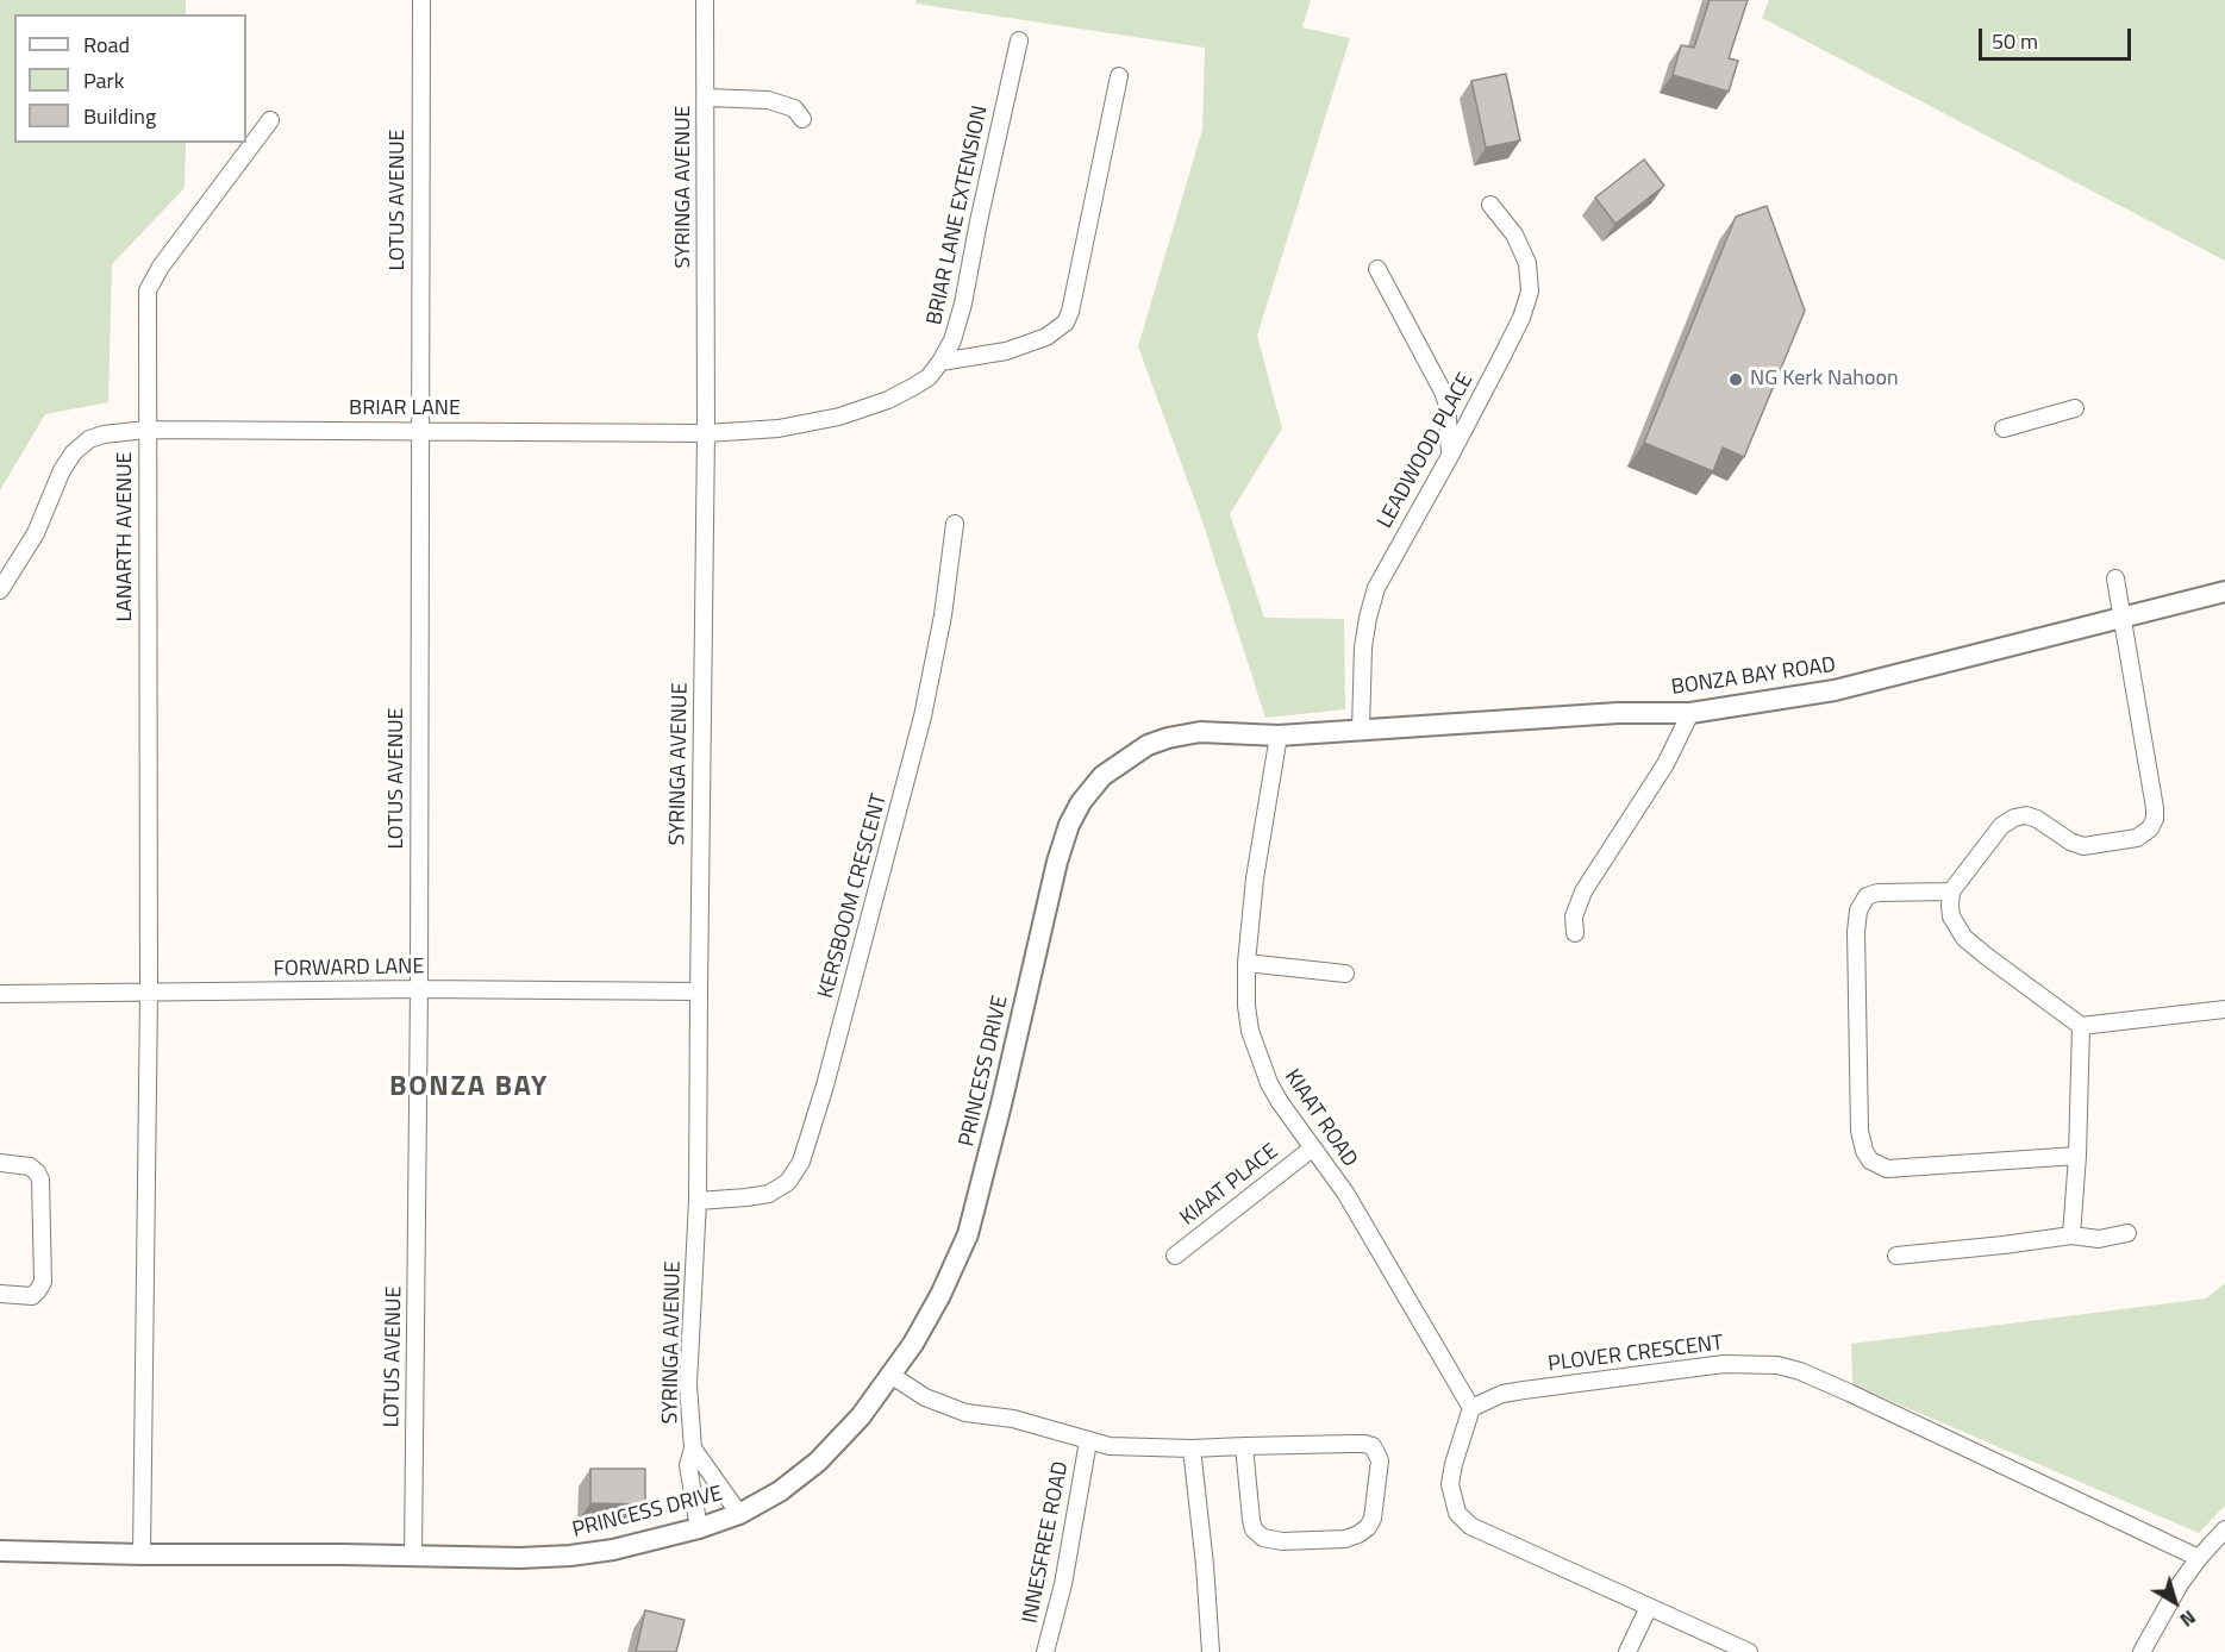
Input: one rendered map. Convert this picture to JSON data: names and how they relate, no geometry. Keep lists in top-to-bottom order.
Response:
{
  "streets": {
    "street": [
      "SYRINGA AVENUE",
      "LOTUS AVENUE",
      "BRIAR LANE EXTENSION",
      "BRIAR LANE",
      "LEADWOOD PLACE",
      "LANARTH AVENUE",
      "BONZA BAY ROAD",
      "KERSBOOM CRESCENT",
      "FORWARD LANE",
      "PRINCESS DRIVE",
      "KIAAT ROAD",
      "KIAAT PLACE",
      "PLOVER CRESCENT",
      "INNESFREE ROAD"
    ]
  },
  "crossings": [
    ["SYRINGA AVENUE", "BRIAR LANE EXTENSION"],
    ["SYRINGA AVENUE", "BRIAR LANE"],
    ["SYRINGA AVENUE", "KERSBOOM CRESCENT"],
    ["SYRINGA AVENUE", "FORWARD LANE"],
    ["SYRINGA AVENUE", "PRINCESS DRIVE"],
    ["LOTUS AVENUE", "BRIAR LANE"],
    ["LOTUS AVENUE", "FORWARD LANE"],
    ["LOTUS AVENUE", "PRINCESS DRIVE"],
    ["BRIAR LANE EXTENSION", "BRIAR LANE"],
    ["BRIAR LANE", "LANARTH AVENUE"],
    ["LEADWOOD PLACE", "BONZA BAY ROAD"],
    ["LANARTH AVENUE", "FORWARD LANE"],
    ["LANARTH AVENUE", "PRINCESS DRIVE"],
    ["BONZA BAY ROAD", "PRINCESS DRIVE"],
    ["BONZA BAY ROAD", "KIAAT ROAD"],
    ["PRINCESS DRIVE", "KIAAT ROAD"],
    ["KIAAT ROAD", "KIAAT PLACE"],
    ["KIAAT ROAD", "PLOVER CRESCENT"]
  ],
  "districts": ["BONZA BAY"],
  "places": ["NG Kerk Nahoon"],
  "legend": ["Road", "Park", "Building"],
  "scale_bar": "50 m",
  "north": "bottom right"
}
